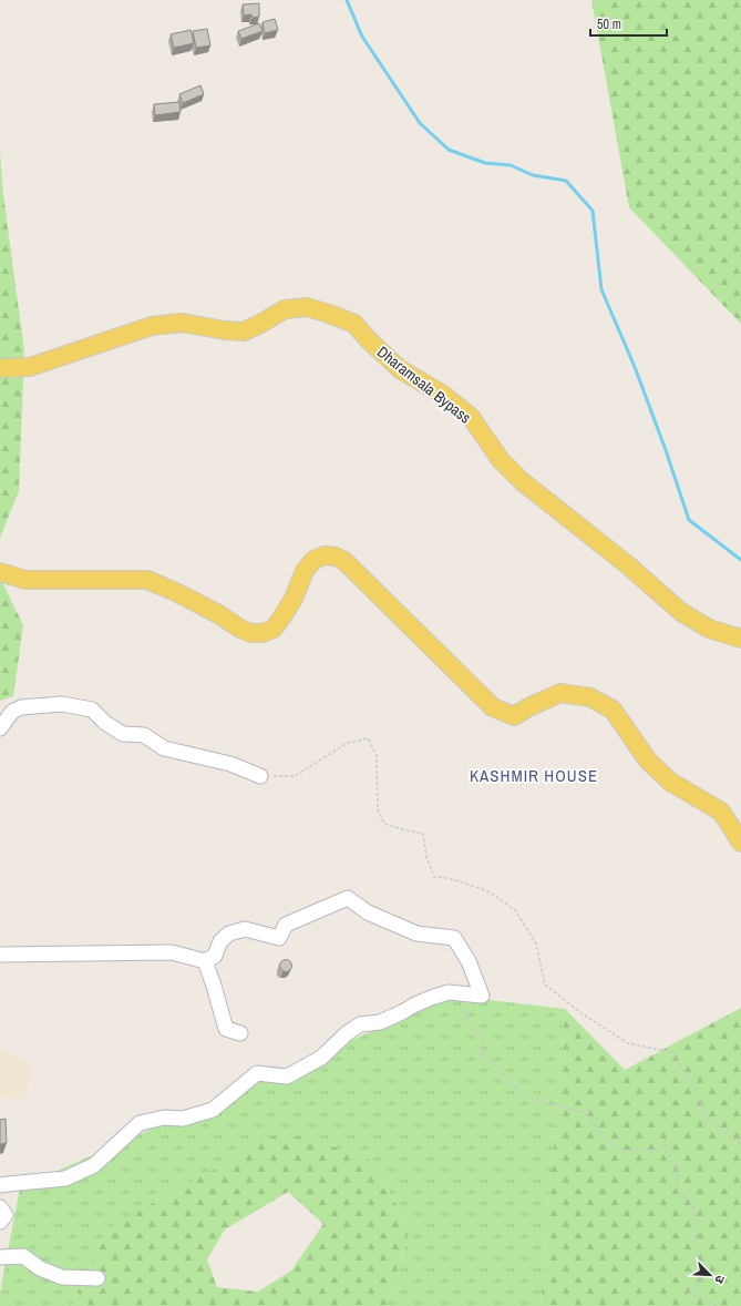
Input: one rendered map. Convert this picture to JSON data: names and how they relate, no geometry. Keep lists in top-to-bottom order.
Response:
{
  "streets": {
    "main road": ["Dharamsala Bypass"]
  },
  "districts": ["KASHMIR HOUSE"],
  "scale_bar": "50 m",
  "north": "bottom right"
}
